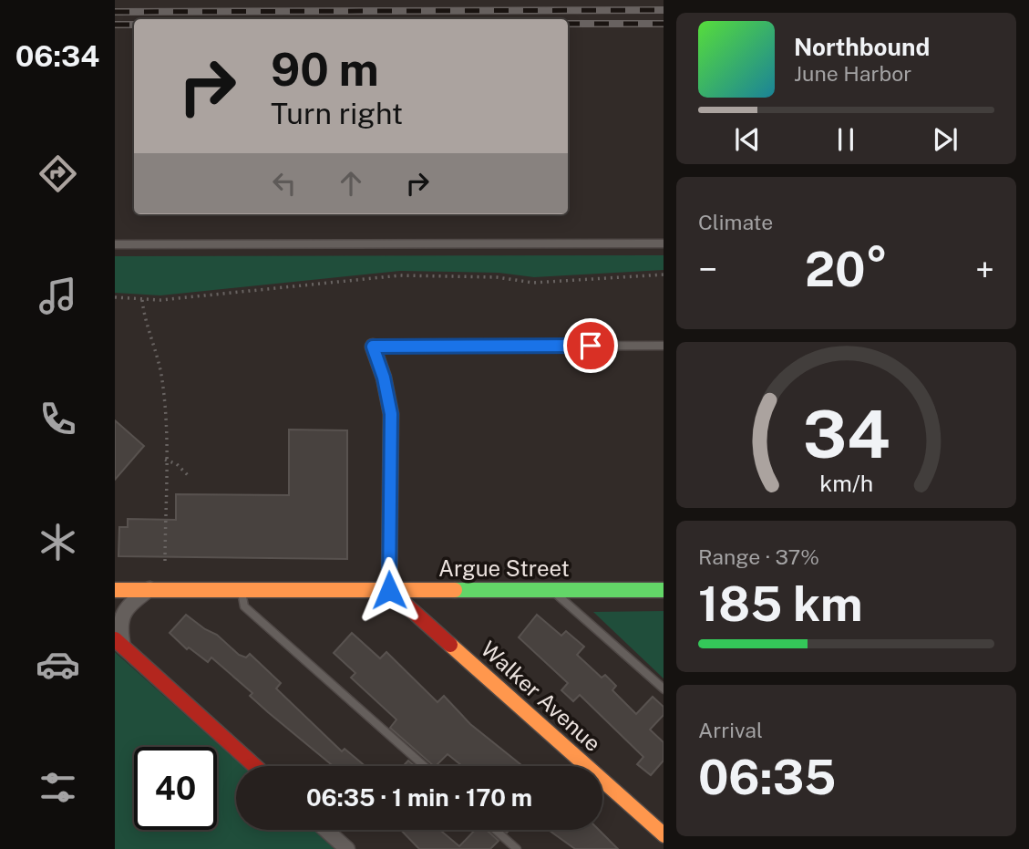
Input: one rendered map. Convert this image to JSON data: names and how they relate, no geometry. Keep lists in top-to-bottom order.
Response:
{
  "streets": {
    "street": ["Argue Street", "Walker Avenue"]
  },
  "crossings": [
    ["Argue Street", "Walker Avenue"]
  ],
  "page": {
    "tabs": "06:34",
    "turn": ["90 m", "Turn right"],
    "song": ["Northbound", "June Harbor"],
    "tile": [
      "Climate",
      ["Range · 37%", "185 km"],
      ["Arrival", "06:35"]
    ],
    "heat": ["−", "20°", "+"],
    "limit": "40",
    "trip": "06:35 · 1 min · 170 m",
    "gauge": ["34", "km/h"]
  }
}
